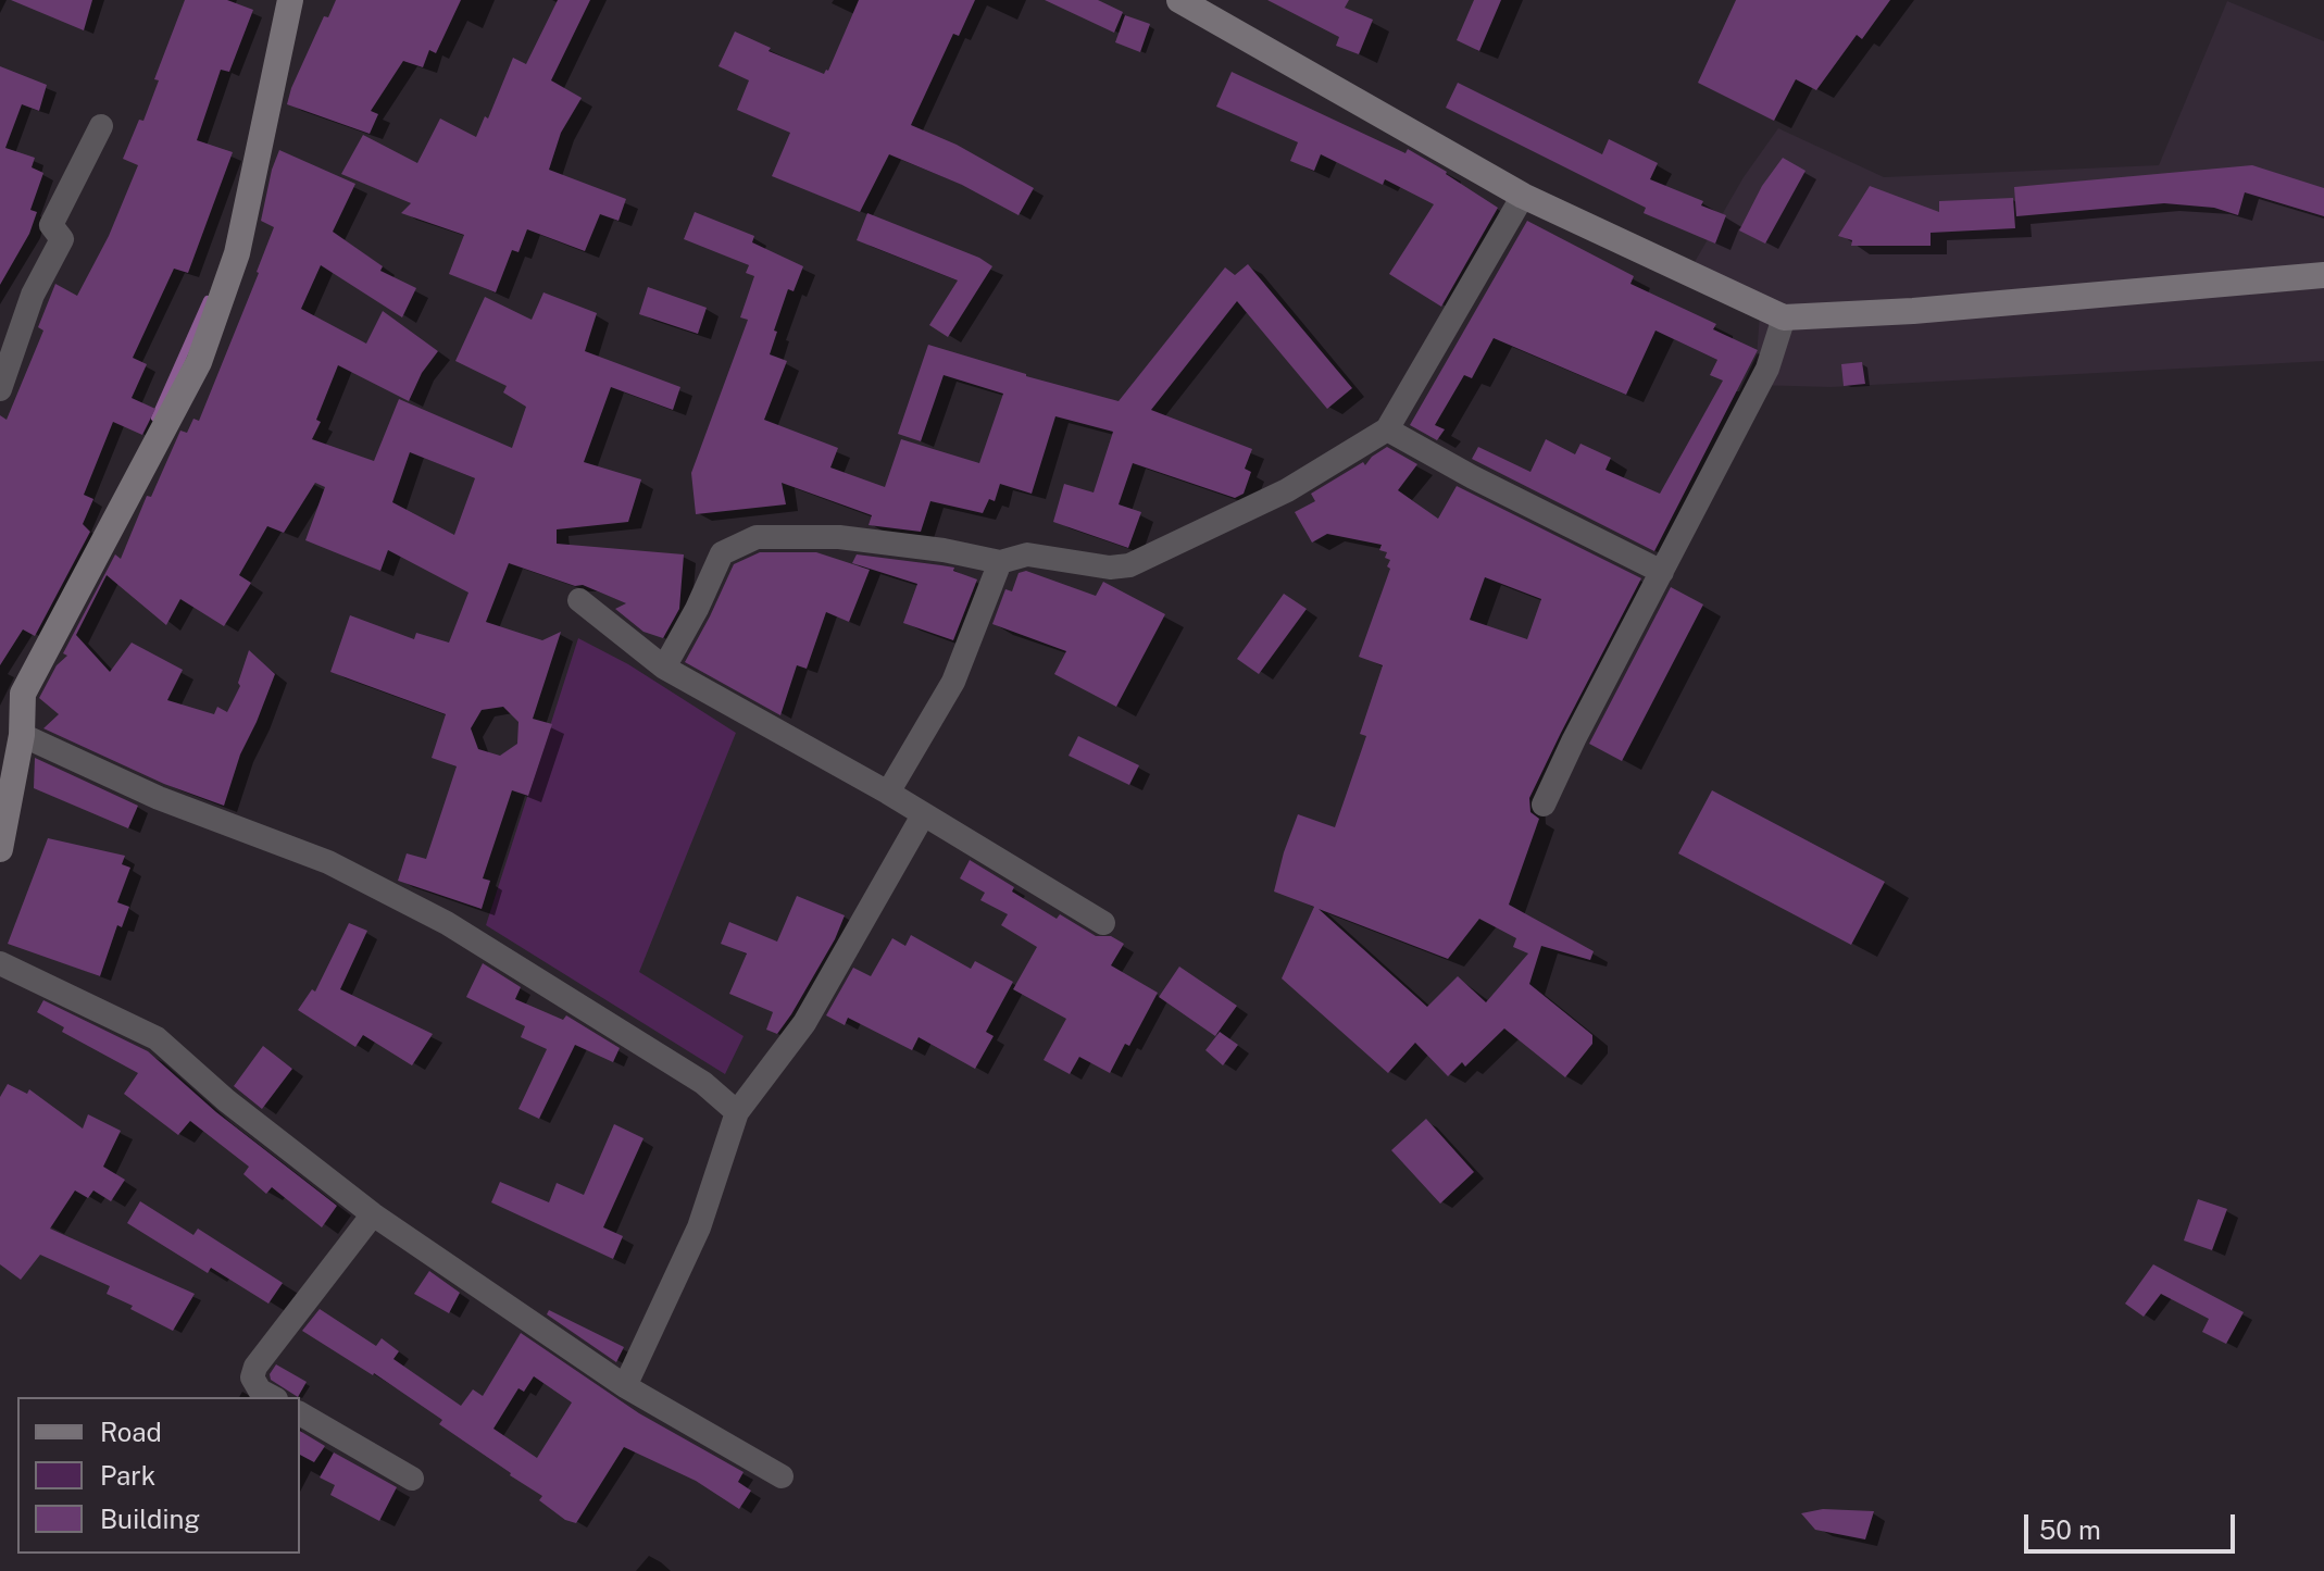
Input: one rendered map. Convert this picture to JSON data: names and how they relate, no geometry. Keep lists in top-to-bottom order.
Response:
{
  "legend": ["Road", "Park", "Building"],
  "scale_bar": "50 m"
}
